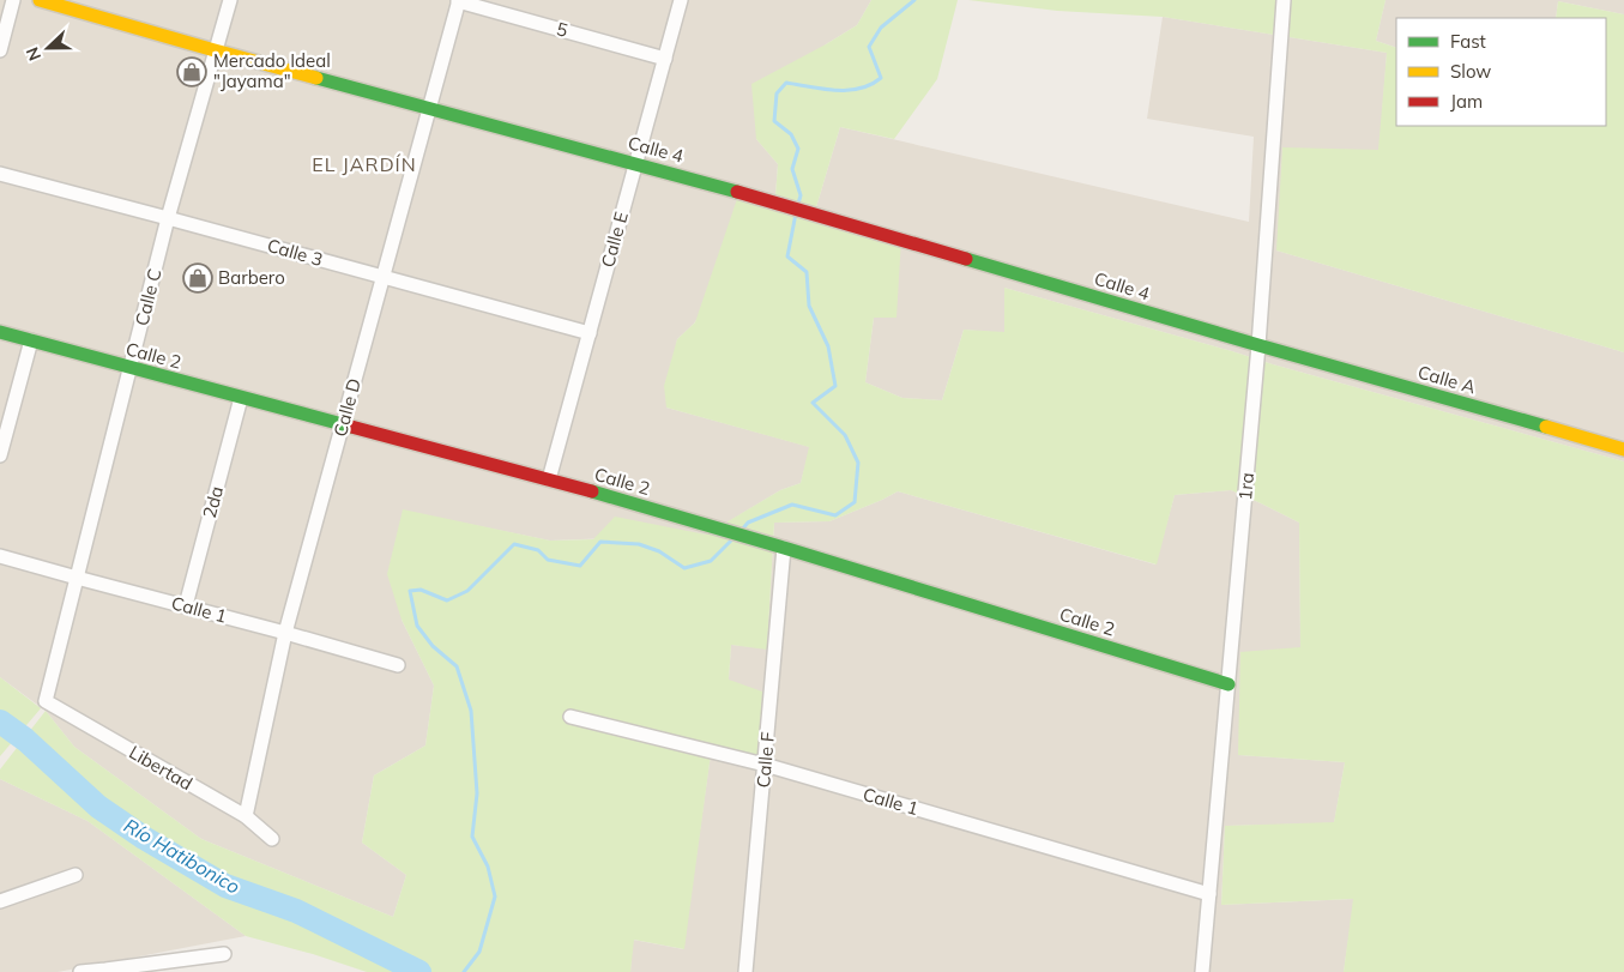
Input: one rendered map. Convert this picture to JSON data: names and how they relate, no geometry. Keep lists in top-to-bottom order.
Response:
{
  "streets": {
    "street": [
      "5",
      "Calle 4",
      "Calle E",
      "Calle 3",
      "Calle C",
      "Calle 2",
      "Calle A",
      "Calle D",
      "1ra",
      "2da",
      "Calle 1",
      "Calle F",
      "Libertad"
    ]
  },
  "crossings": [
    ["5", "Calle E"],
    ["5", "Calle D"],
    ["Calle 4", "Calle E"],
    ["Calle 4", "Calle C"],
    ["Calle 4", "Calle A"],
    ["Calle 4", "Calle D"],
    ["Calle 4", "1ra"],
    ["Calle E", "Calle 3"],
    ["Calle E", "Calle 2"],
    ["Calle 3", "Calle C"],
    ["Calle 3", "Calle D"],
    ["Calle C", "Calle 2"],
    ["Calle C", "Calle 1"],
    ["Calle C", "Libertad"],
    ["Calle 2", "Calle D"],
    ["Calle 2", "1ra"],
    ["Calle 2", "2da"],
    ["Calle 2", "Calle F"],
    ["Calle A", "1ra"],
    ["Calle D", "Calle 1"],
    ["Calle D", "Libertad"],
    ["1ra", "Calle 1"],
    ["2da", "Calle 1"],
    ["Calle 1", "Calle F"]
  ],
  "districts": ["EL JARDÍN"],
  "water": ["Río Hatibonico"],
  "places": {
    "shop": ["Mercado Ideal \"Jayama\"", "Barbero"]
  },
  "legend": ["Fast", "Slow", "Jam"],
  "north": "left"
}
